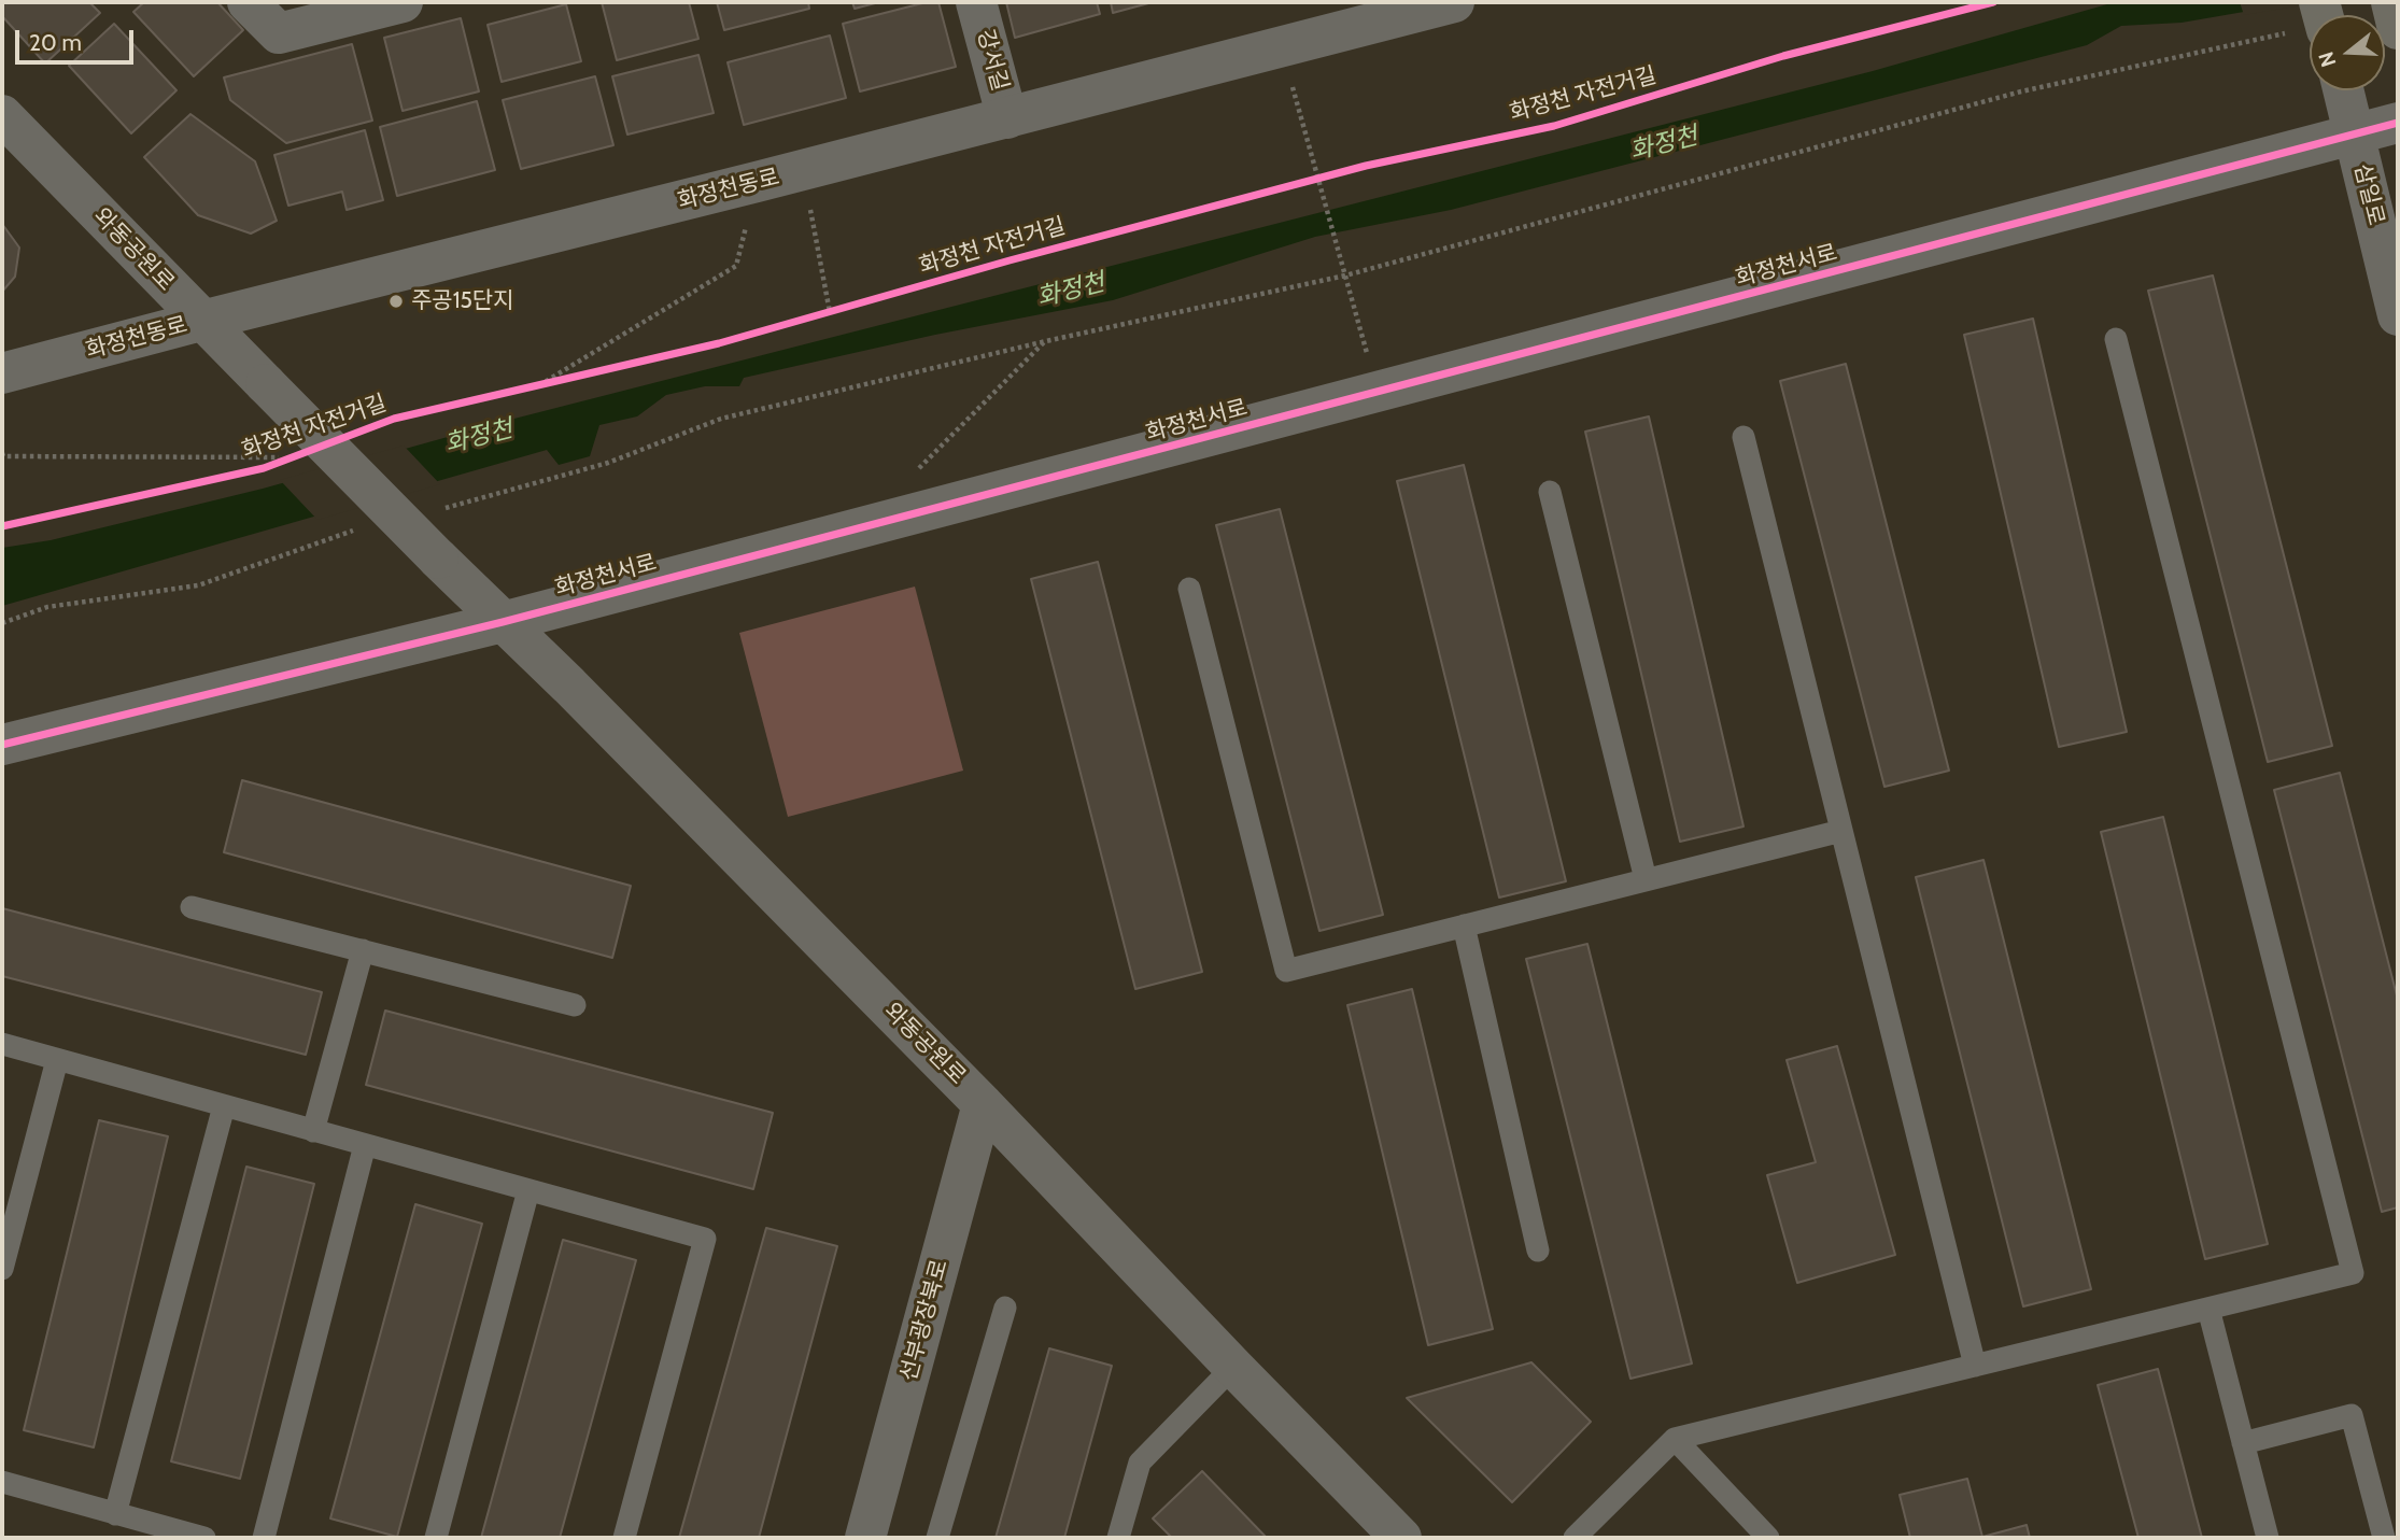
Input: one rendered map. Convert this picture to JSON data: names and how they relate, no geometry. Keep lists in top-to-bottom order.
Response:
{
  "streets": {
    "street": [
      "강서길",
      "화정천동로",
      "삼일로",
      "와동공원로",
      "화정천서로",
      "선부광장북로"
    ],
    "cycle path": ["화정천 자전거길"]
  },
  "crossings": [
    ["강서길", "화정천동로"],
    ["화정천동로", "와동공원로"],
    ["삼일로", "화정천서로"],
    ["와동공원로", "화정천서로"],
    ["와동공원로", "선부광장북로"]
  ],
  "water": ["화정천"],
  "places": ["주공15단지"],
  "scale_bar": "20 m",
  "north": "left"
}
